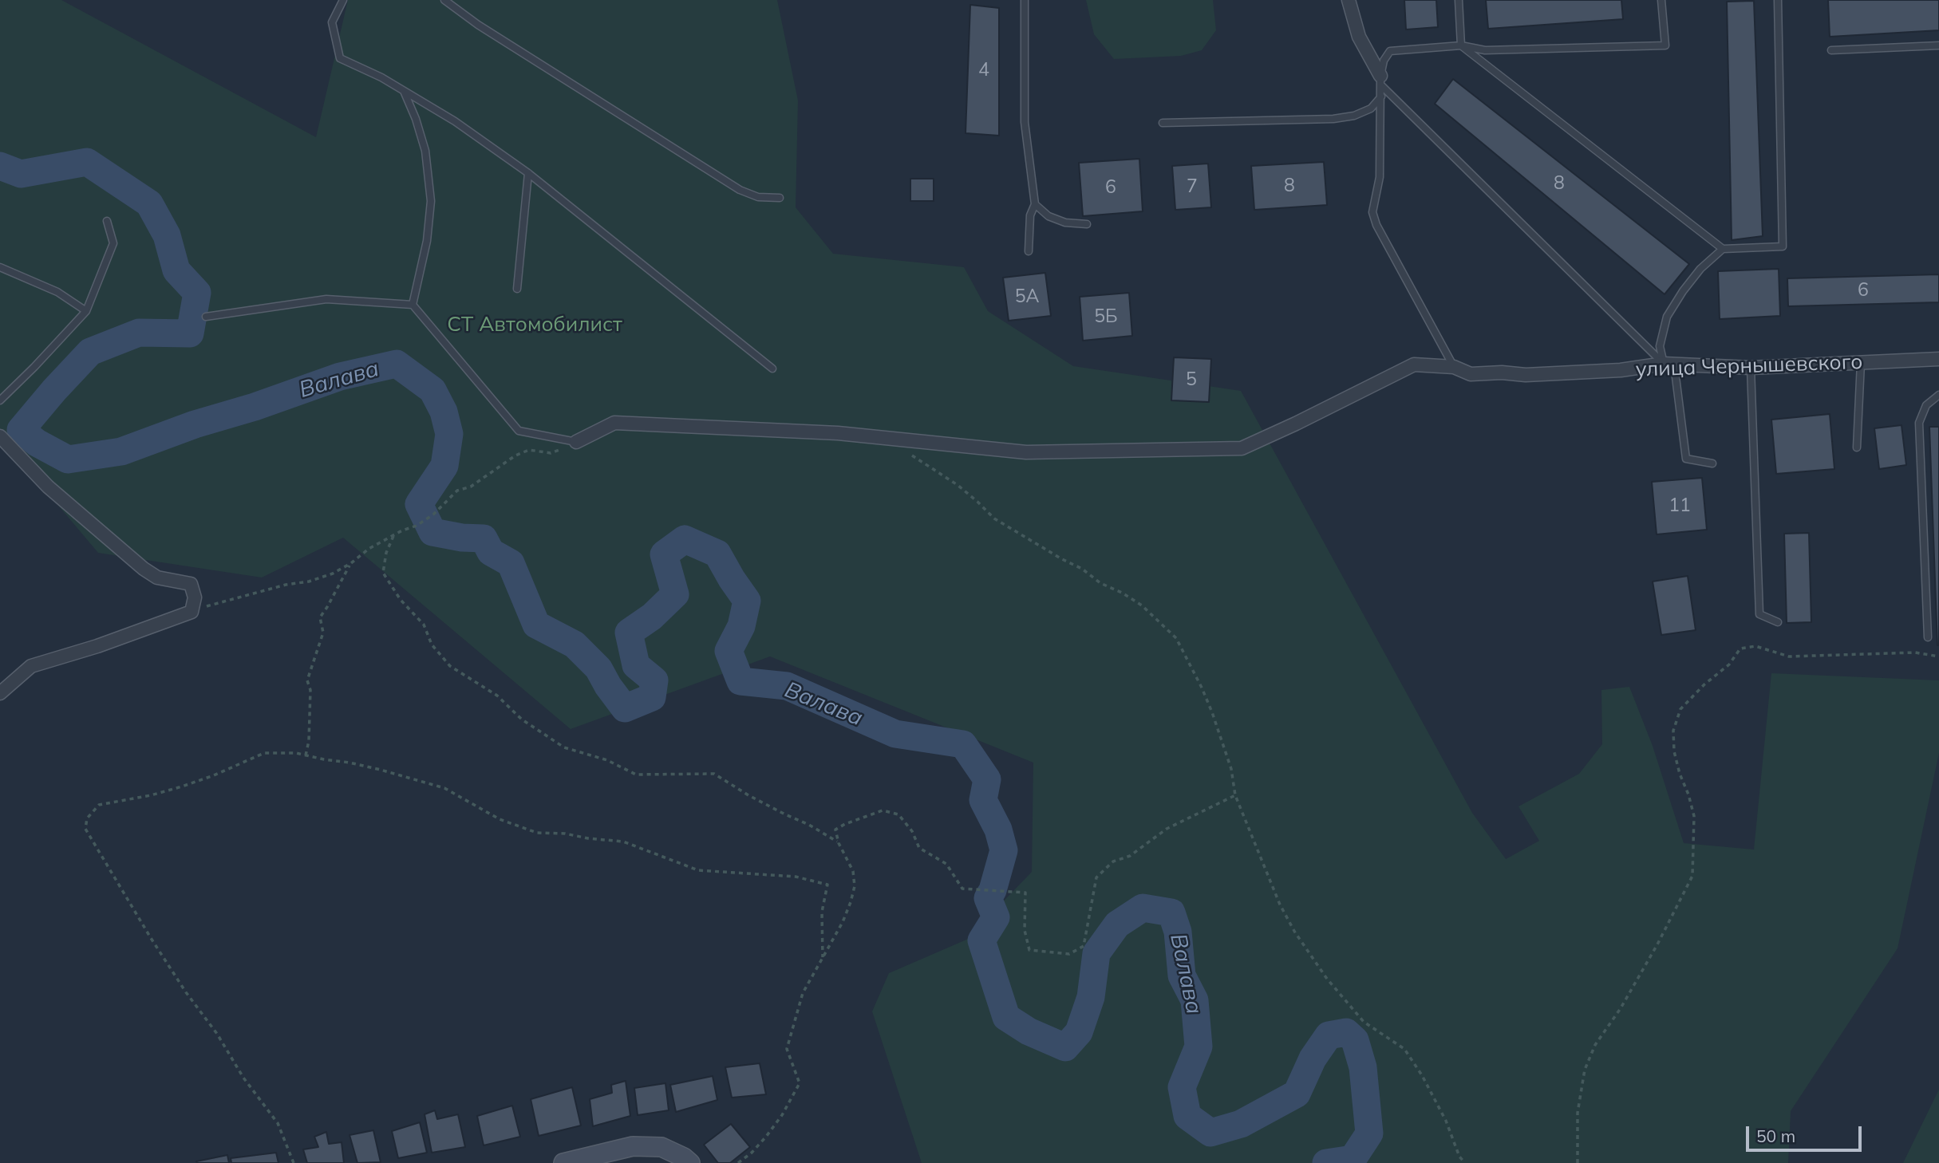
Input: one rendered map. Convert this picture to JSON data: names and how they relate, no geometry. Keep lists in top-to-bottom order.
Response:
{
  "streets": {
    "street": ["улица Чернышевского"]
  },
  "water": ["Валава"],
  "parks": ["СТ Автомобилист"],
  "house_numbers": [
    "4",
    "8",
    "8",
    "7",
    "6",
    "6",
    "5А",
    "5Б",
    "5",
    "11"
  ],
  "scale_bar": "50 m"
}
